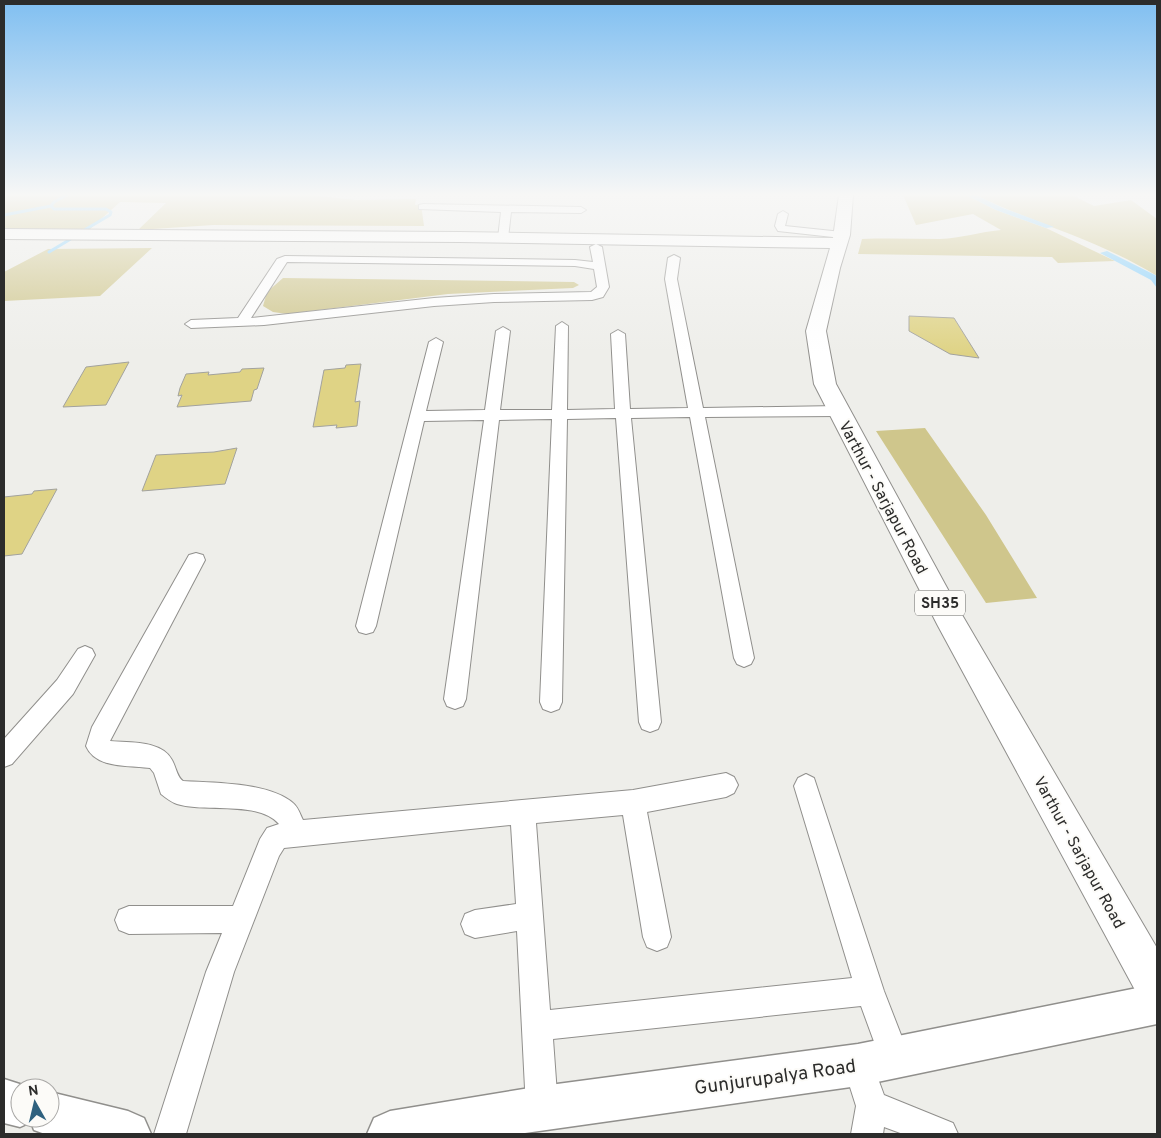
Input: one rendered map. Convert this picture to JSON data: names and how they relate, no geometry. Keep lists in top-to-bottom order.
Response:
{
  "streets": {
    "main road": ["Varthur - Sarjapur Road", "SH35"],
    "street": ["Gunjurupalya Road"]
  },
  "north": "top"
}
